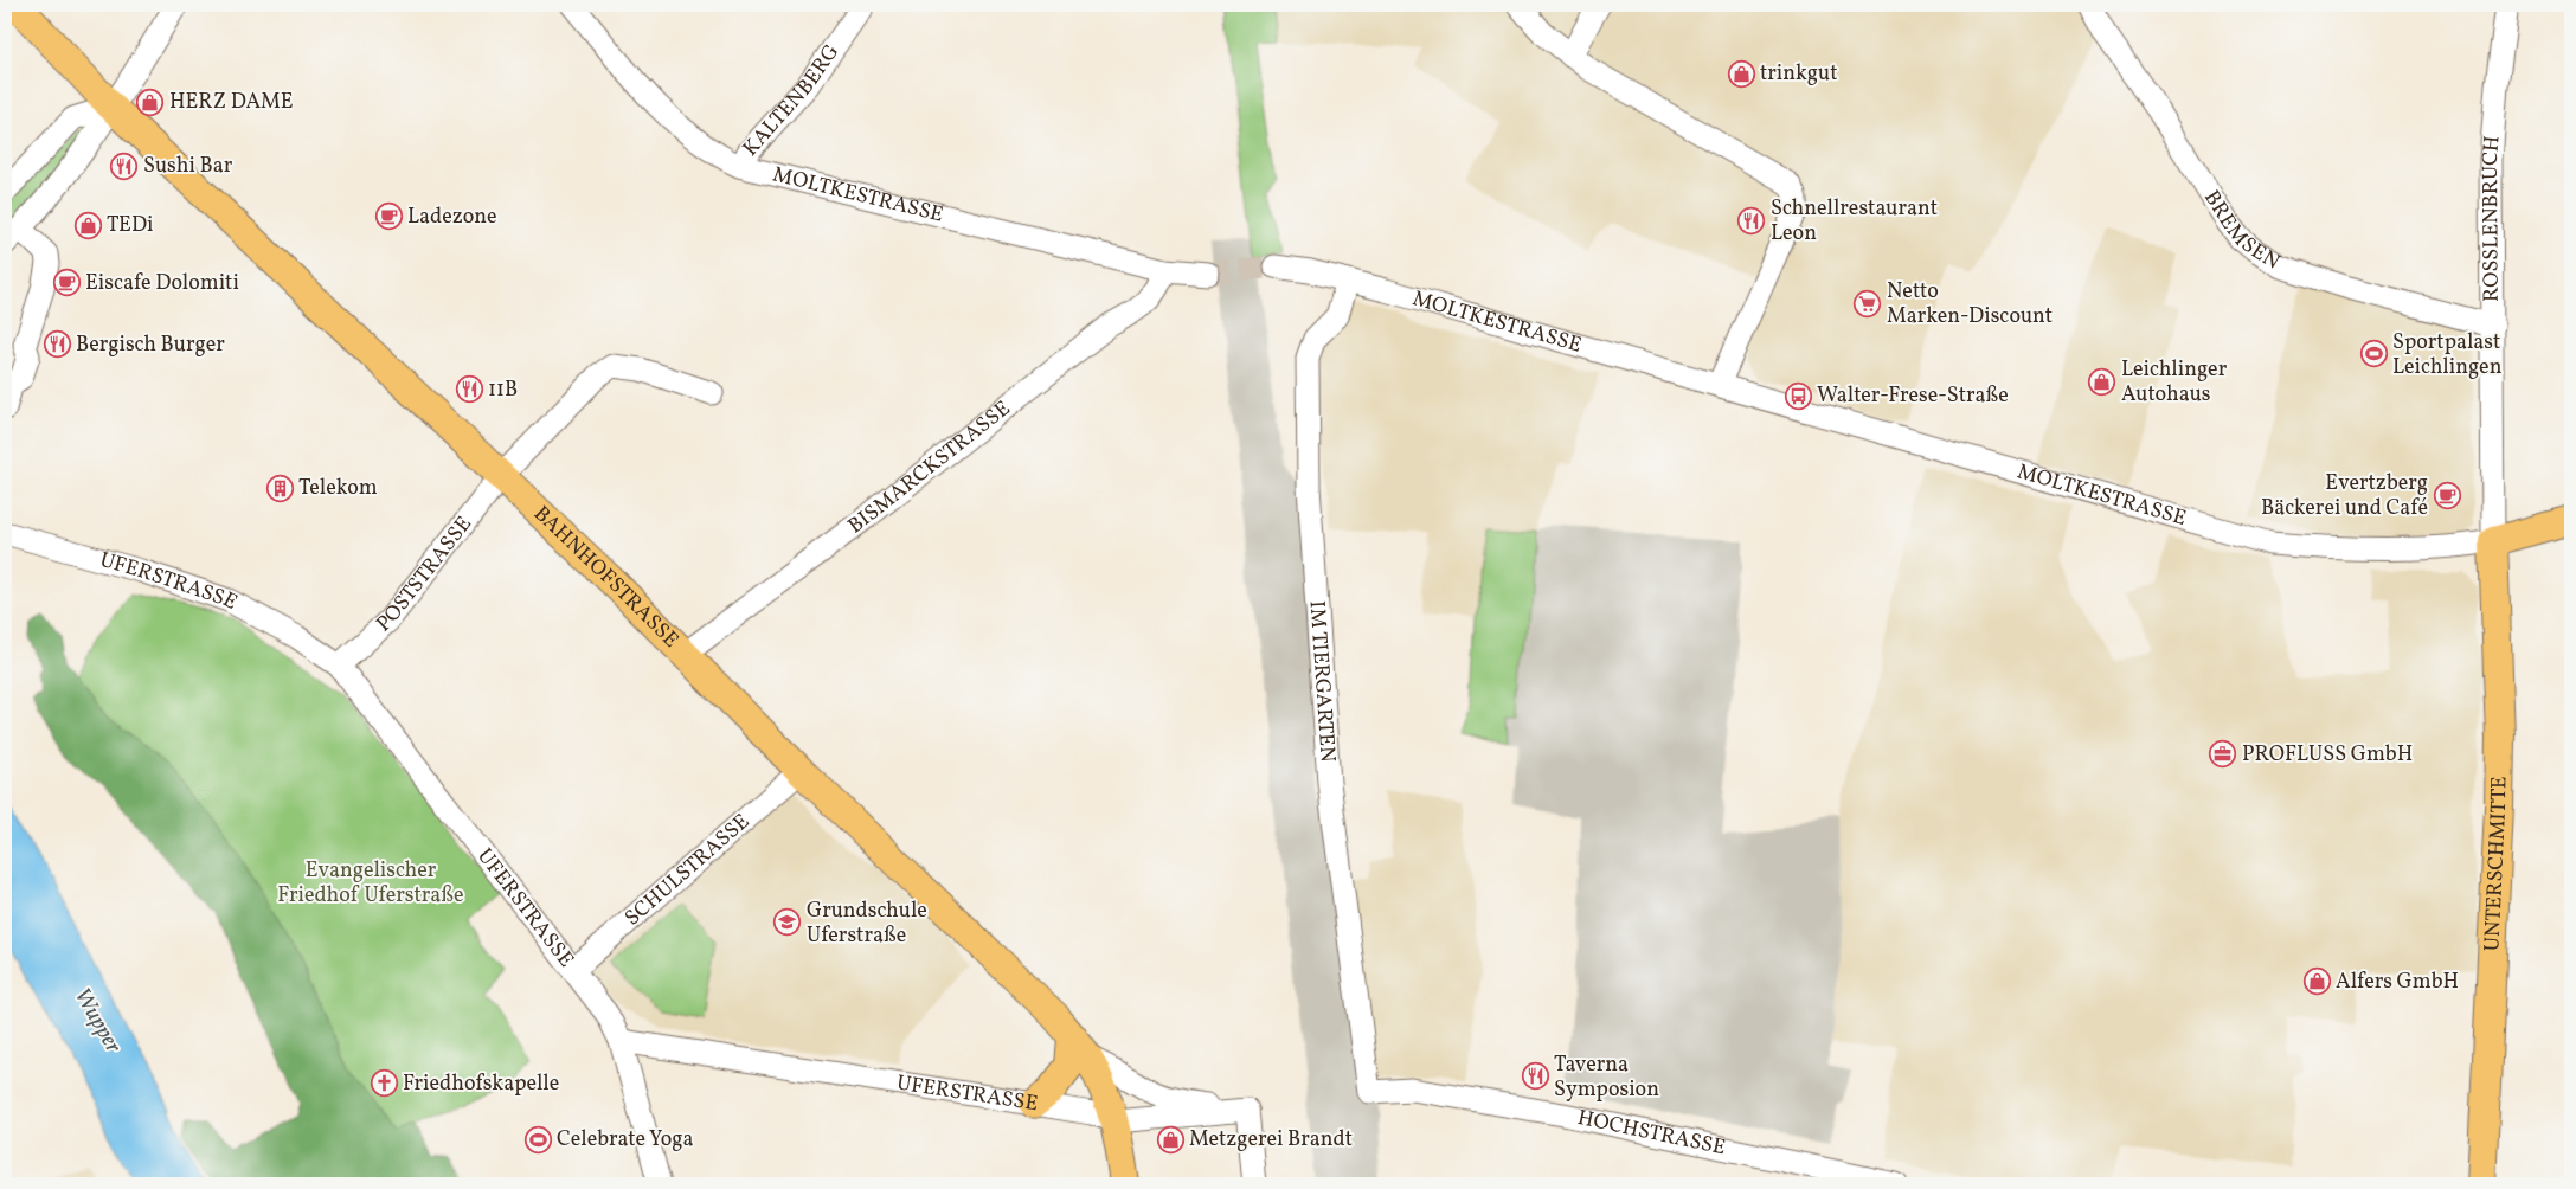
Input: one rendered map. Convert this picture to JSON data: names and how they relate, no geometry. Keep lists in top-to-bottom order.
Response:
{
  "streets": {
    "main road": ["BAHNHOFSTRASSE", "UNTERSCHMITTE"],
    "street": [
      "KALTENBERG",
      "MOLTKESTRASSE",
      "ROSSLENBRUCH",
      "BREMSEN",
      "BISMARCKSTRASSE",
      "POSTSTRASSE",
      "UFERSTRASSE",
      "IM TIERGARTEN",
      "SCHULSTRASSE",
      "HOCHSTRASSE"
    ]
  },
  "crossings": [
    ["KALTENBERG", "MOLTKESTRASSE"],
    ["MOLTKESTRASSE", "ROSSLENBRUCH"],
    ["MOLTKESTRASSE", "BISMARCKSTRASSE"],
    ["MOLTKESTRASSE", "IM TIERGARTEN"],
    ["MOLTKESTRASSE", "UNTERSCHMITTE"],
    ["ROSSLENBRUCH", "BREMSEN"],
    ["ROSSLENBRUCH", "UNTERSCHMITTE"],
    ["BISMARCKSTRASSE", "BAHNHOFSTRASSE"],
    ["POSTSTRASSE", "BAHNHOFSTRASSE"],
    ["POSTSTRASSE", "UFERSTRASSE"],
    ["BAHNHOFSTRASSE", "UFERSTRASSE"],
    ["BAHNHOFSTRASSE", "SCHULSTRASSE"],
    ["UFERSTRASSE", "SCHULSTRASSE"],
    ["IM TIERGARTEN", "HOCHSTRASSE"]
  ],
  "water": ["Wupper"],
  "parks": ["Evangelischer Friedhof Uferstraße"],
  "places": {
    "shop": [
      "trinkgut",
      "HERZ DAME",
      "TEDi",
      "Leichlinger Autohaus",
      "Alfers GmbH",
      "Metzgerei Brandt"
    ],
    "restaurant": [
      "Sushi Bar",
      "Schnellrestaurant Leon",
      "Bergisch Burger",
      "11B",
      "Taverna Symposion"
    ],
    "cafe": ["Ladezone", "Eiscafe Dolomiti", "Evertzberg Bäckerei und Café"],
    "supermarket": ["Netto Marken-Discount"],
    "sports": ["Sportpalast Leichlingen", "Celebrate Yoga"],
    "bus stop": ["Walter-Frese-Straße"],
    "building": ["Telekom"],
    "office": ["PROFLUSS GmbH"],
    "school or university": ["Grundschule Uferstraße"],
    "church": ["Friedhofskapelle"]
  }
}
